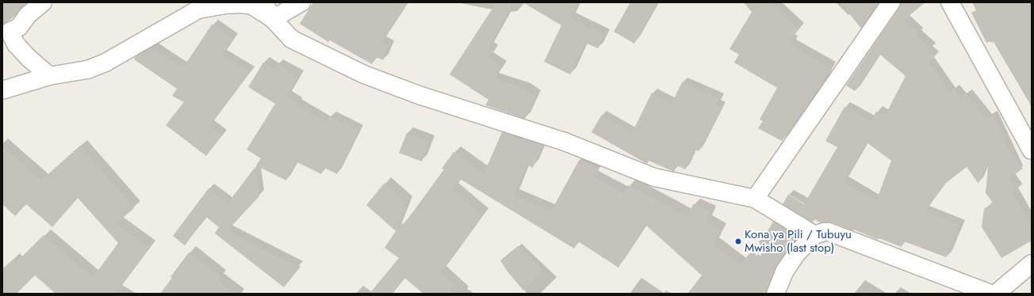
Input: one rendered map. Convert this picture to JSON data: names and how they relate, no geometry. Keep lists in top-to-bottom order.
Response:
{
  "places": ["Kona ya Pili / Tubuyu Mwisho (last stop)"]
}
